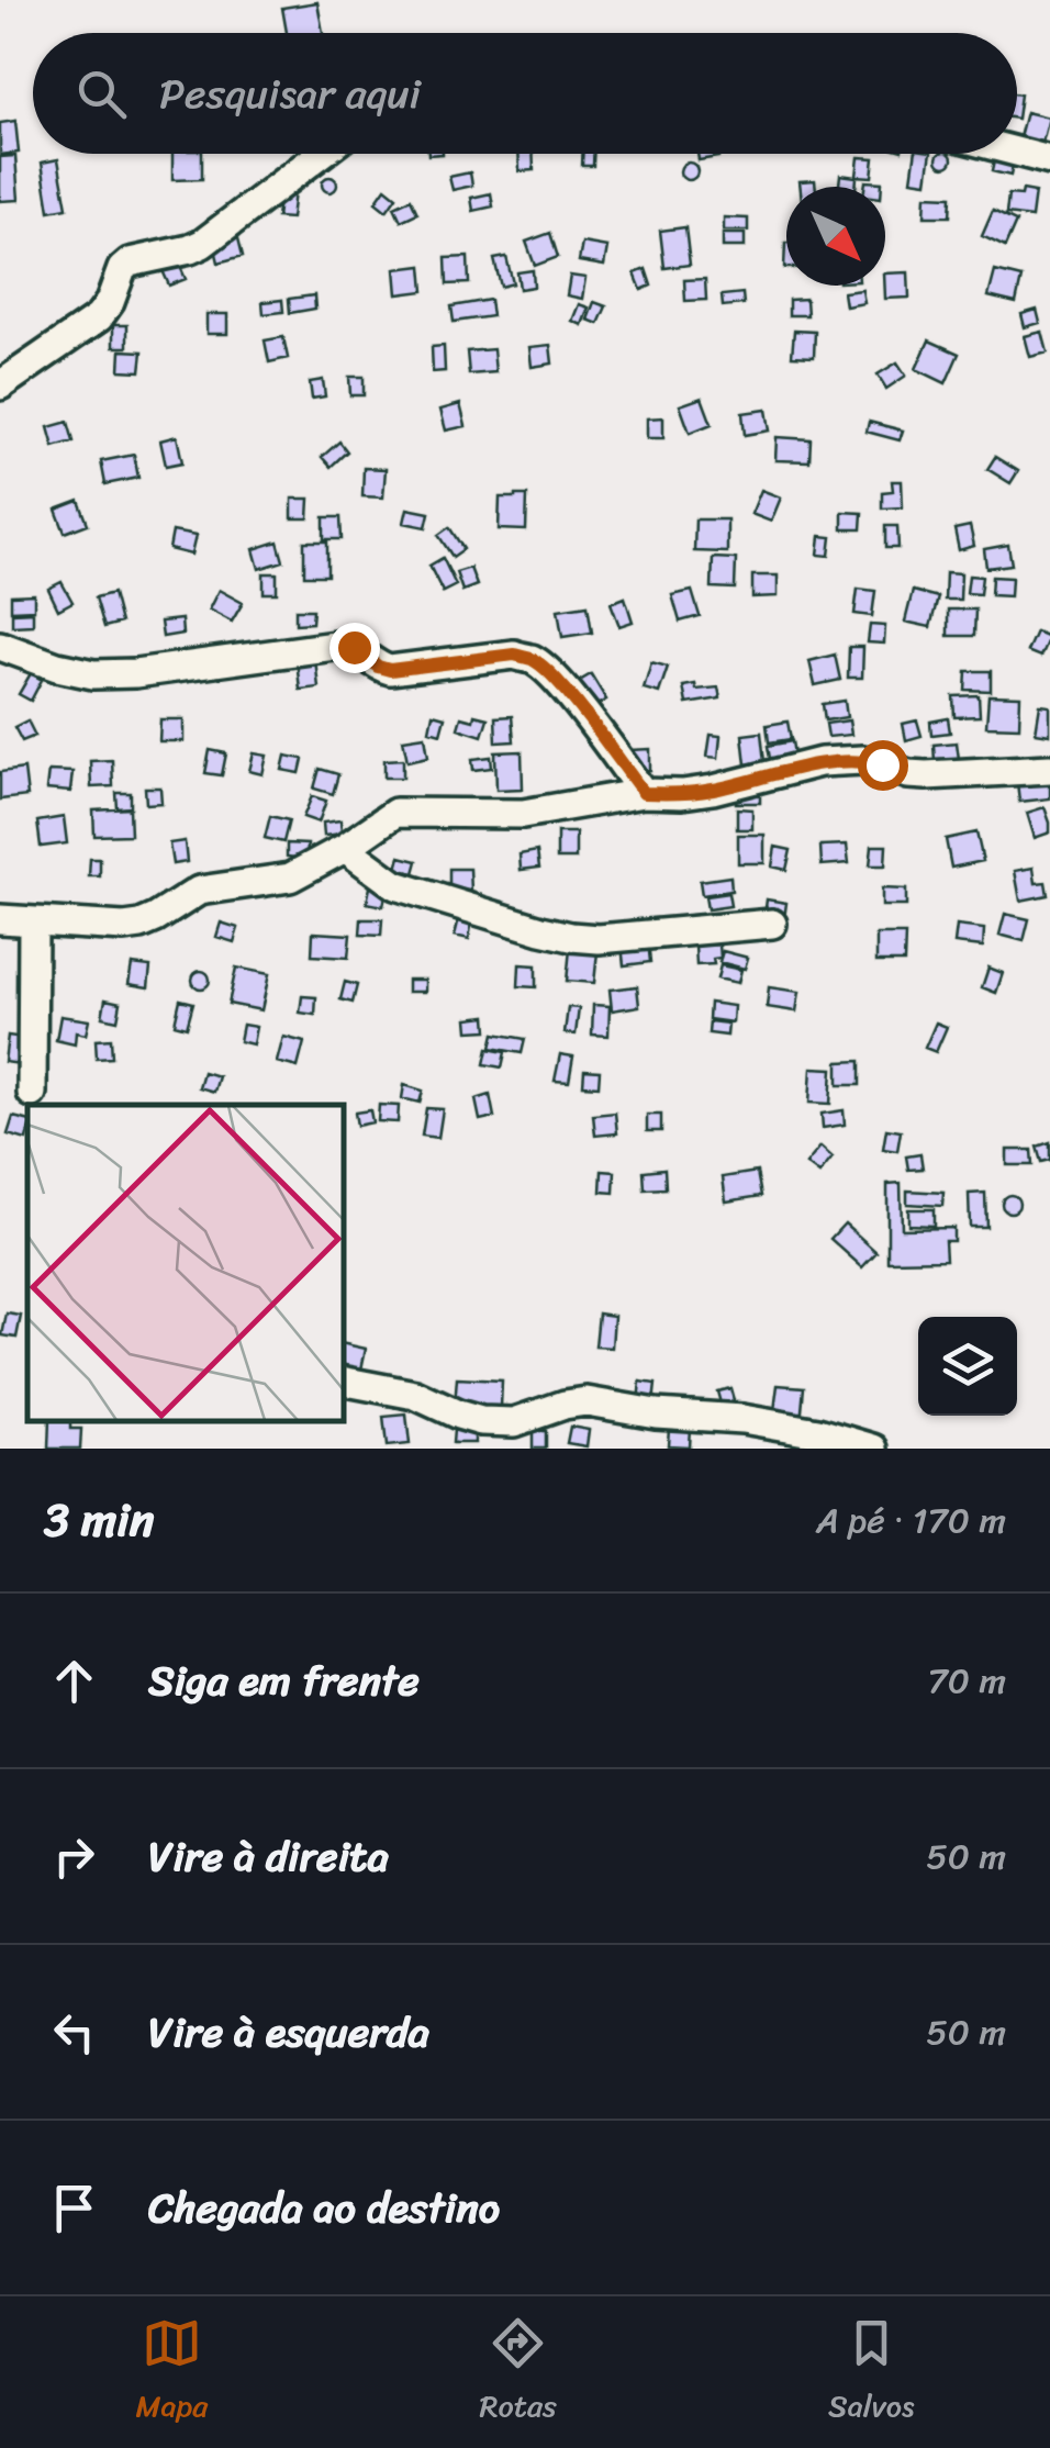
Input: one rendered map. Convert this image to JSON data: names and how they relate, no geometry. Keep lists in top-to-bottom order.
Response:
{
  "north": "bottom right",
  "page": {
    "search": "Pesquisar aqui",
    "heading": ["3 min", "A pé · 170 m"],
    "list": [
      ["Siga em frente", "70 m"],
      ["Vire à direita", "50 m"],
      ["Vire à esquerda", "50 m"],
      "Chegada ao destino"
    ],
    "nav": ["Mapa", "Rotas", "Salvos"]
  }
}
